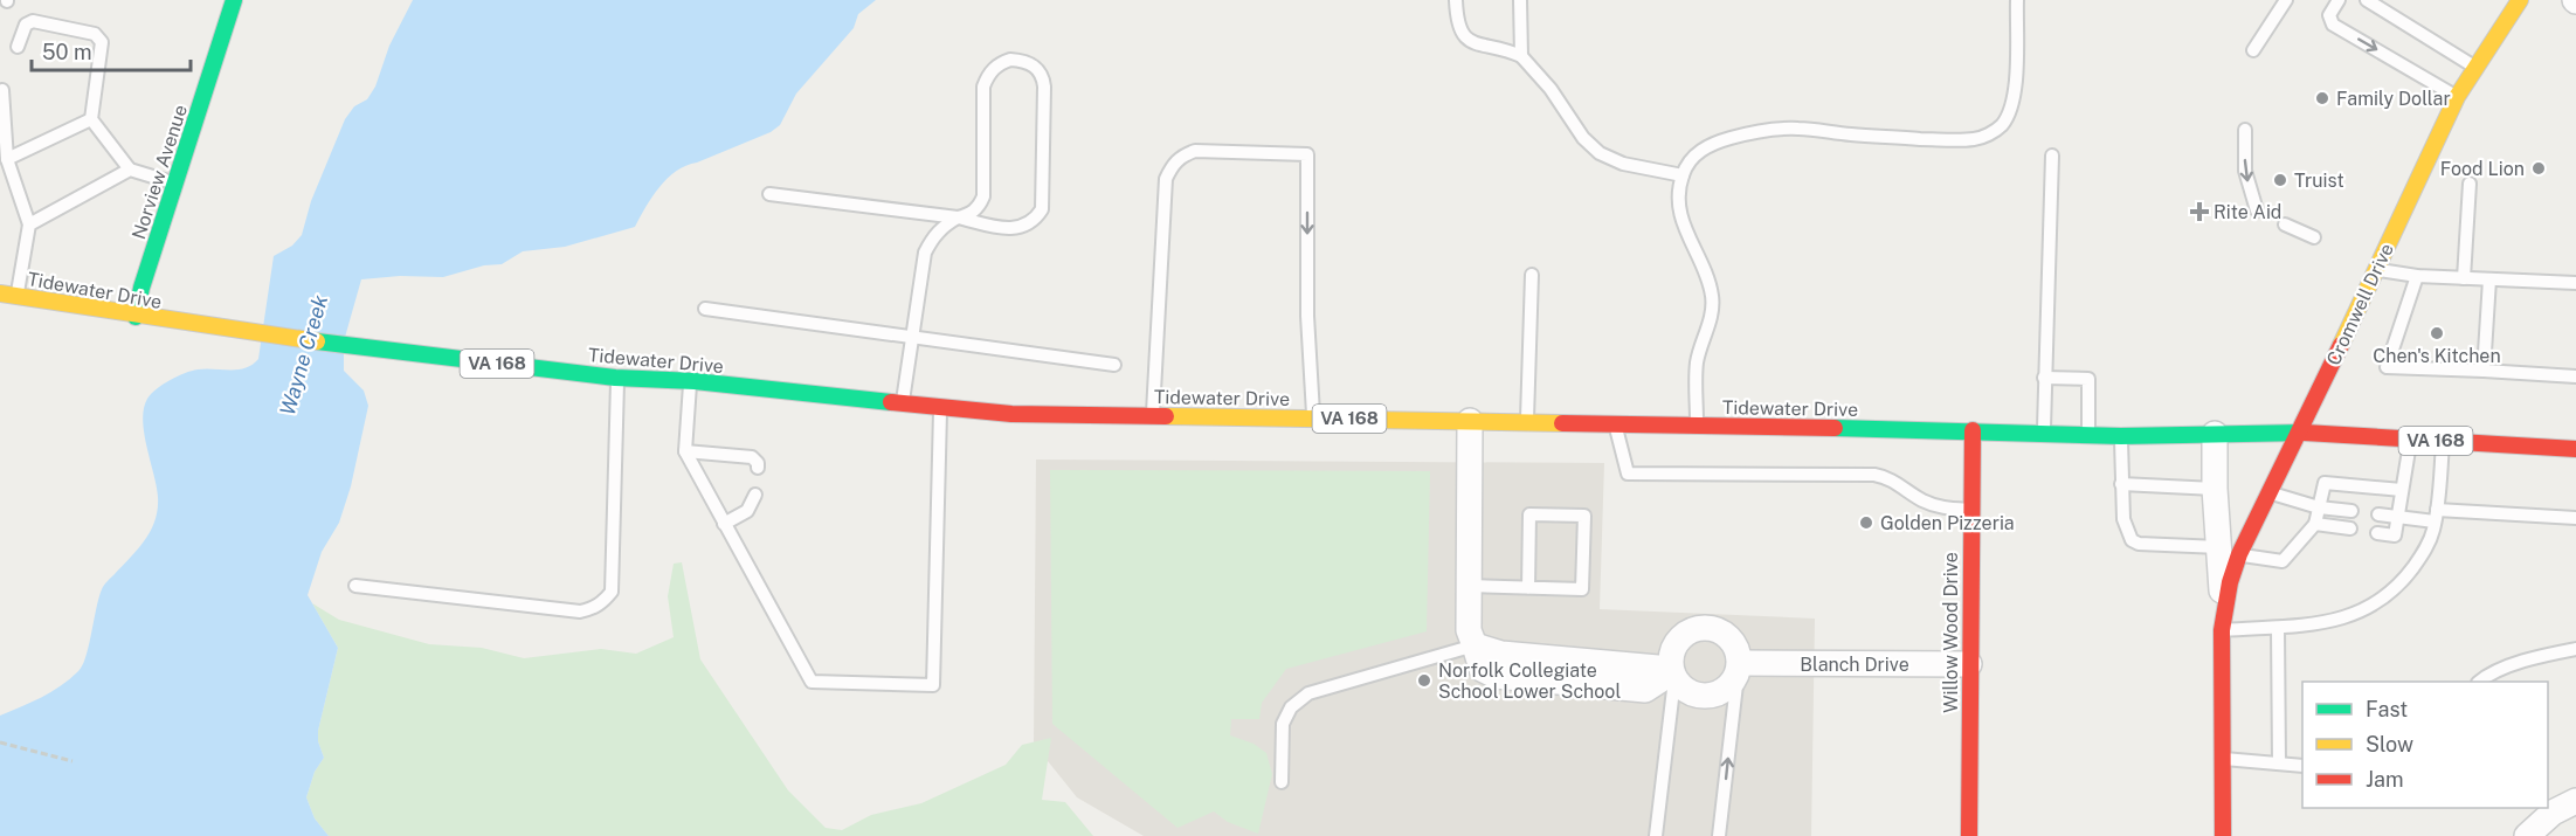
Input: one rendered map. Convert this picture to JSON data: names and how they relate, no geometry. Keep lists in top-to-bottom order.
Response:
{
  "streets": {
    "main road": [
      "Norview Avenue",
      "Tidewater Drive",
      "Cromwell Drive",
      "VA 168",
      "Willow Wood Drive"
    ],
    "street": ["Blanch Drive"]
  },
  "crossings": [
    ["Norview Avenue", "Tidewater Drive"],
    ["Tidewater Drive", "Cromwell Drive"],
    ["Tidewater Drive", "Willow Wood Drive"],
    ["Willow Wood Drive", "Blanch Drive"]
  ],
  "water": ["Wayne Creek"],
  "places": {
    "other": [
      "Family Dollar",
      "Food Lion",
      "Truist",
      "Chen's Kitchen",
      "Golden Pizzeria",
      "Norfolk Collegiate School Lower School"
    ],
    "health": ["Rite Aid"]
  },
  "legend": ["Fast", "Slow", "Jam"],
  "scale_bar": "50 m"
}
